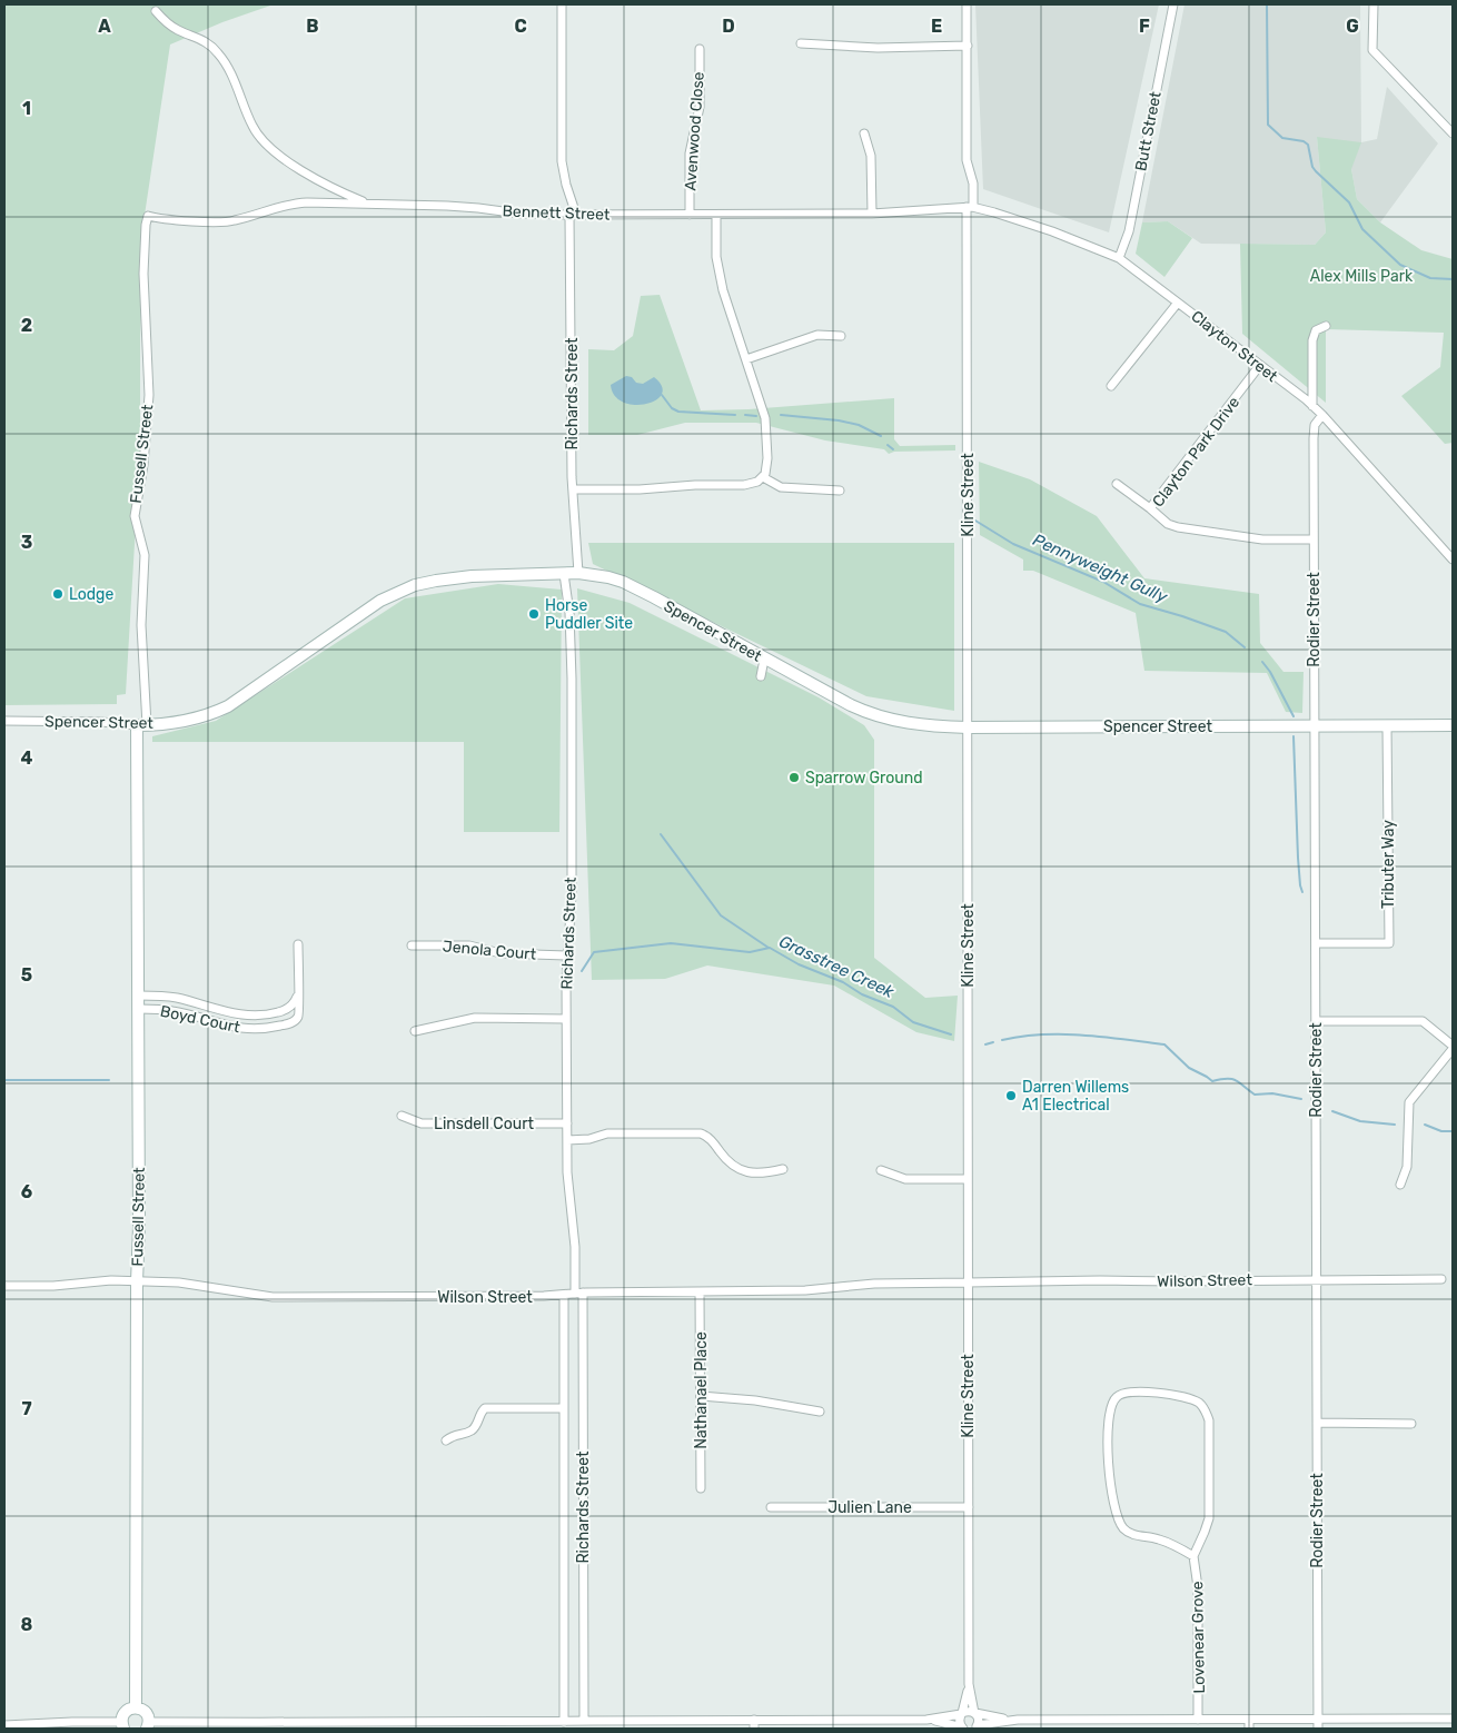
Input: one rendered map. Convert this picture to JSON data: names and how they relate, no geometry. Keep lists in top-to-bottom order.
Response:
{
  "streets": {
    "street": [
      "Avenwood Close",
      "Butt Street",
      "Bennett Street",
      "Clayton Street",
      "Richards Street",
      "Clayton Park Drive",
      "Fussell Street",
      "Kline Street",
      "Rodier Street",
      "Spencer Street",
      "Tributer Way",
      "Jenola Court",
      "Boyd Court",
      "Linsdell Court",
      "Wilson Street",
      "Nathanael Place",
      "Julien Lane",
      "Lovenear Grove"
    ]
  },
  "crossings": [
    ["Avenwood Close", "Bennett Street"],
    ["Butt Street", "Clayton Street"],
    ["Bennett Street", "Clayton Street"],
    ["Bennett Street", "Richards Street"],
    ["Bennett Street", "Fussell Street"],
    ["Bennett Street", "Kline Street"],
    ["Clayton Street", "Clayton Park Drive"],
    ["Clayton Street", "Kline Street"],
    ["Clayton Street", "Rodier Street"],
    ["Richards Street", "Spencer Street"],
    ["Richards Street", "Jenola Court"],
    ["Richards Street", "Linsdell Court"],
    ["Richards Street", "Wilson Street"],
    ["Clayton Park Drive", "Rodier Street"],
    ["Fussell Street", "Spencer Street"],
    ["Fussell Street", "Boyd Court"],
    ["Fussell Street", "Wilson Street"],
    ["Kline Street", "Spencer Street"],
    ["Kline Street", "Wilson Street"],
    ["Kline Street", "Julien Lane"],
    ["Rodier Street", "Spencer Street"],
    ["Rodier Street", "Tributer Way"],
    ["Rodier Street", "Wilson Street"],
    ["Spencer Street", "Tributer Way"],
    ["Wilson Street", "Nathanael Place"]
  ],
  "water": ["Pennyweight Gully", "Grasstree Creek"],
  "parks": ["Alex Mills Park"],
  "places": [
    "Lodge",
    "Horse Puddler Site",
    "Sparrow Ground",
    "Darren Willems A1 Electrical"
  ],
  "grid": {
    "columns": [
      "A",
      "B",
      "C",
      "D",
      "E",
      "F",
      "G"
    ],
    "rows": [
      "1",
      "2",
      "3",
      "4",
      "5",
      "6",
      "7",
      "8"
    ]
  }
}
